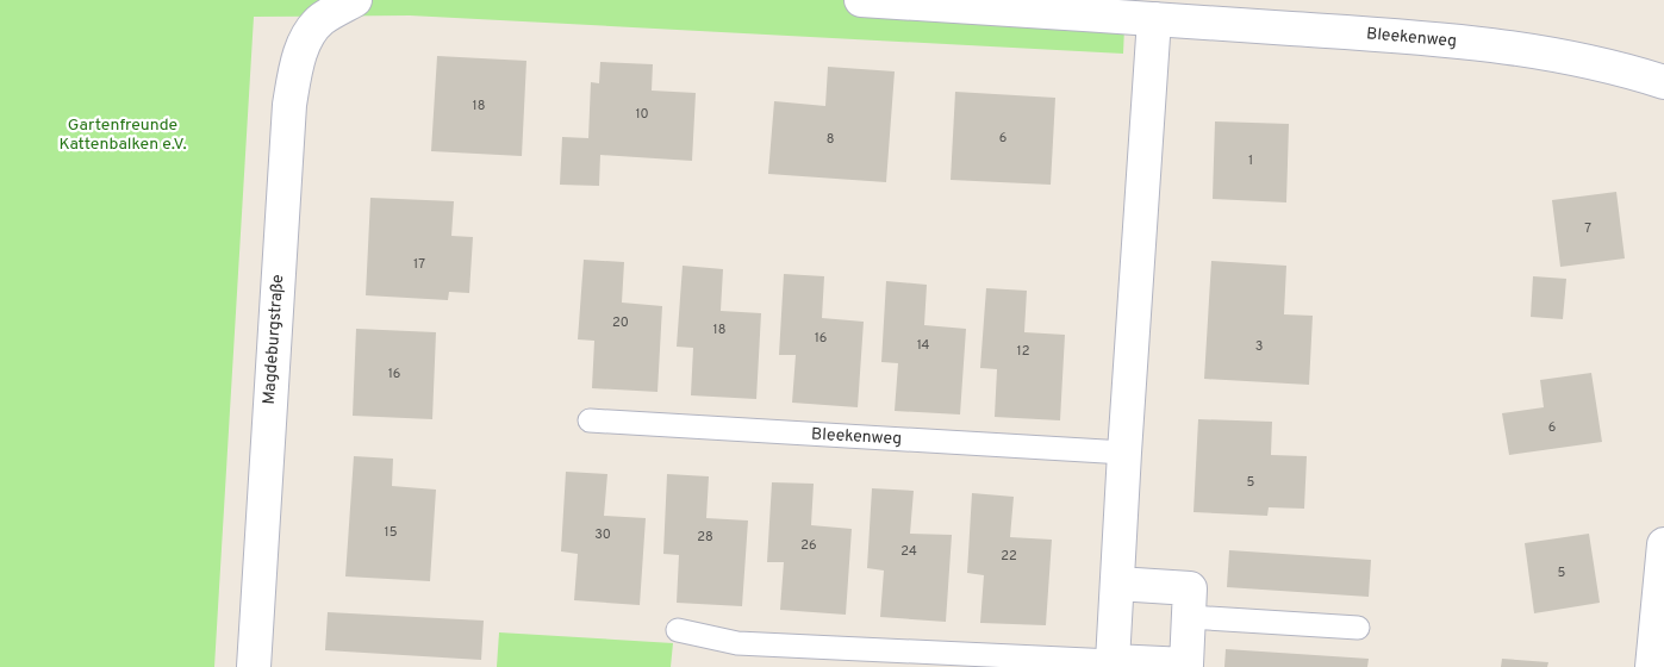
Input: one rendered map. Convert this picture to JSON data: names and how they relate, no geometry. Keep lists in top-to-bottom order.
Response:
{
  "streets": {
    "street": ["Bleekenweg", "Magdeburgstraße"]
  },
  "parks": ["Gartenfreunde Kattenbalken e.V."],
  "house_numbers": [
    "18",
    "10",
    "6",
    "8",
    "1",
    "7",
    "17",
    "20",
    "18",
    "16",
    "14",
    "3",
    "12",
    "16",
    "6",
    "5",
    "15",
    "30",
    "28",
    "26",
    "24",
    "22",
    "5"
  ]
}
